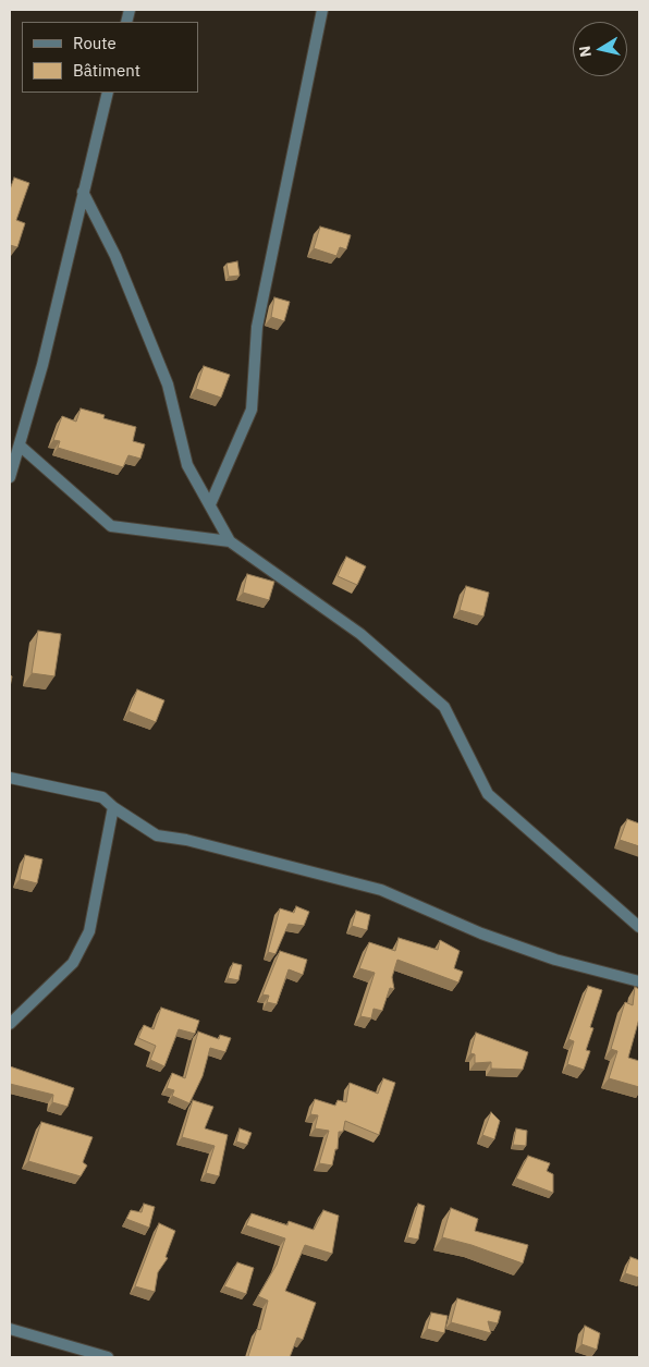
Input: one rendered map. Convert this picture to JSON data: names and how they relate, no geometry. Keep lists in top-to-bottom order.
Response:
{
  "legend": ["Route", "Bâtiment"],
  "north": "left"
}
